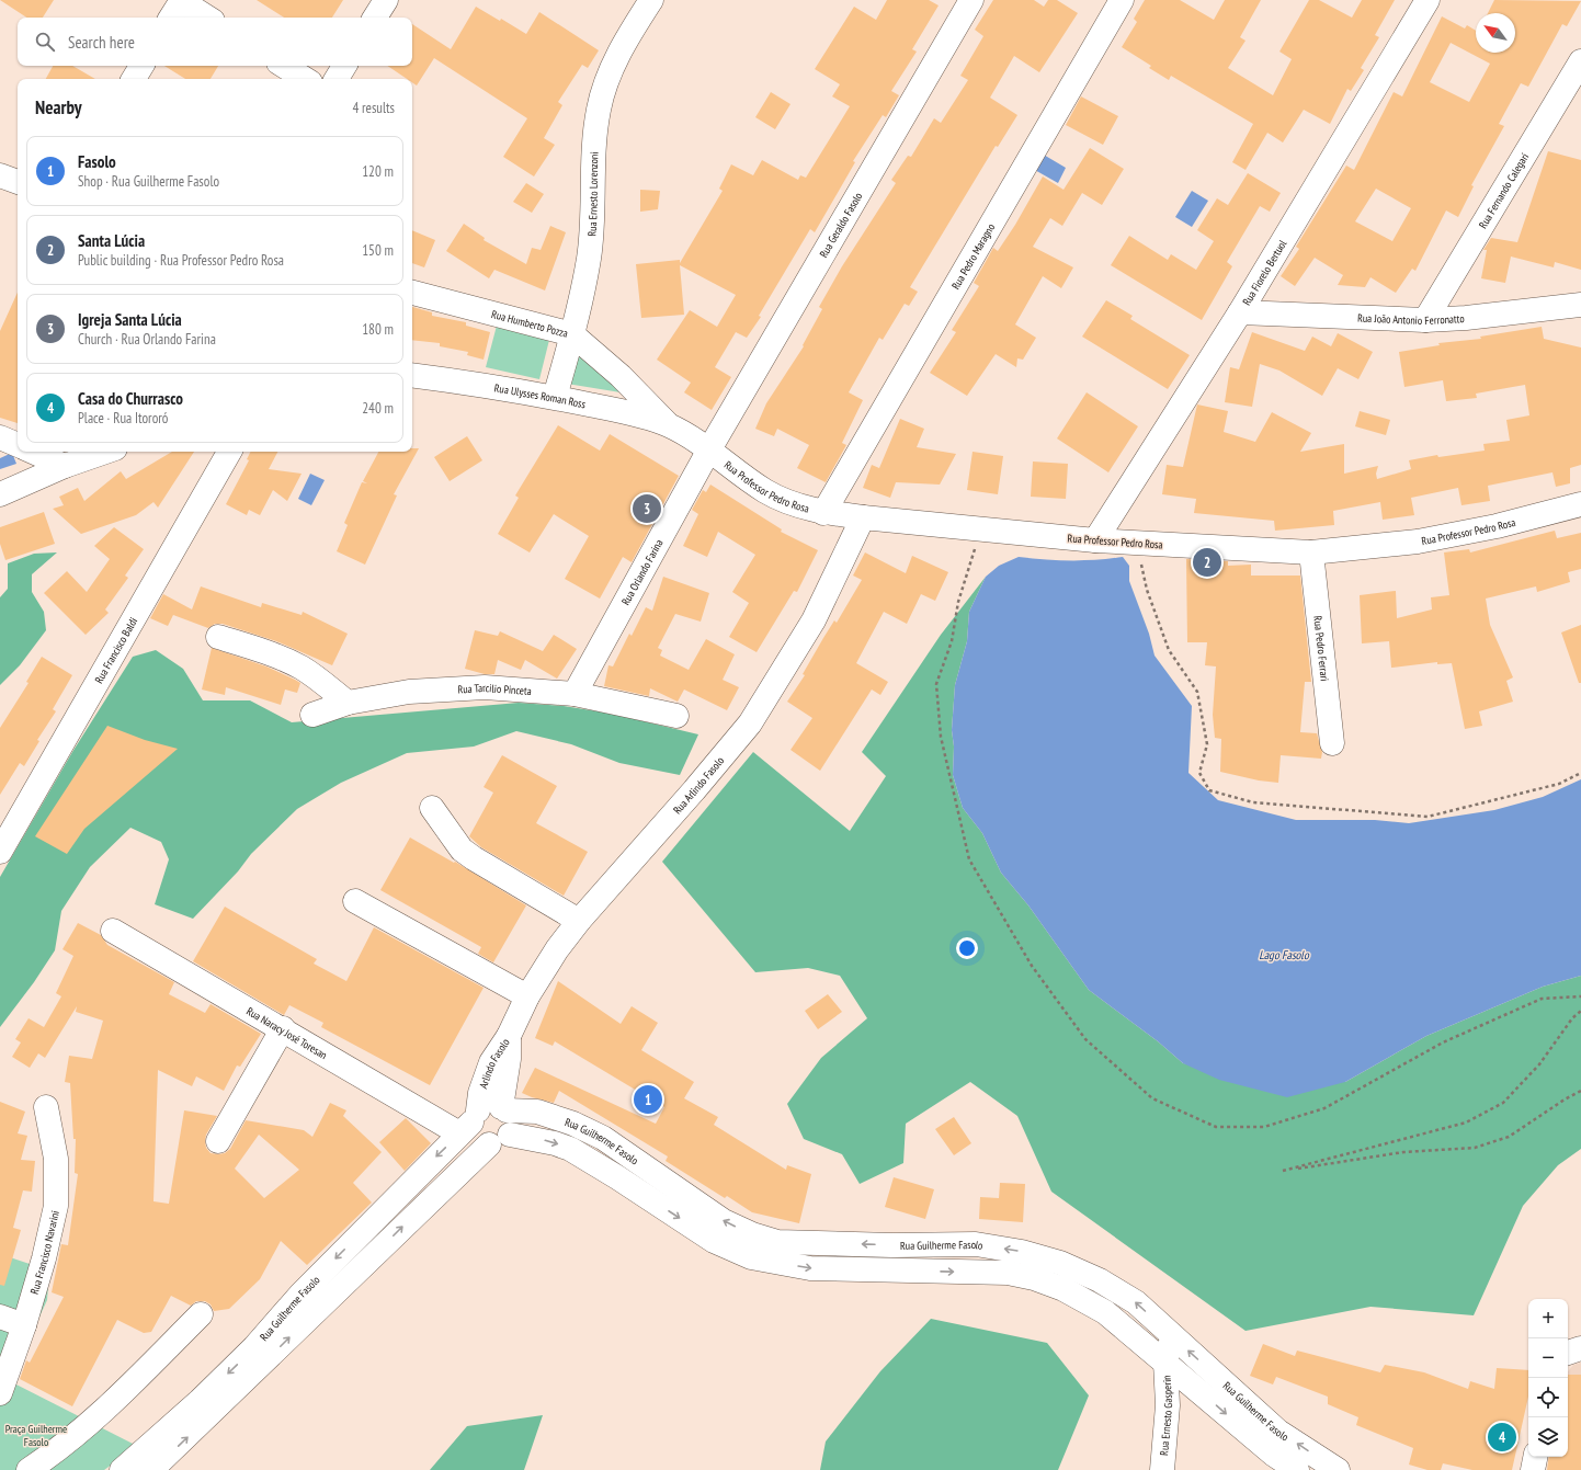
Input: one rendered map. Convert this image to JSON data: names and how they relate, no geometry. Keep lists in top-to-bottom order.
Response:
{
  "streets": {
    "street": [
      "Rua Fernando Calegari",
      "Rua Ernesto Lorenzoni",
      "Rua Geraldo Fasolo",
      "Rua Pedro Maragno",
      "Rua Fiorelo Bertuol",
      "Rua João Antonio Ferronatto",
      "Rua Humberto Pozza",
      "Rua Ulysses Roman Ross",
      "Rua Professor Pedro Rosa",
      "Rua Orlando Farina",
      "Rua Pedro Ferrari",
      "Rua Francisco Baldi",
      "Rua Tarcilio Pinceta",
      "Rua Arlindo Fasolo",
      "Rua Naracy José Toresan",
      "Arlindo Fasolo",
      "Rua Guilherme Fasolo",
      "Rua Francisco Navarini",
      "Rua Ernesto Gasperin"
    ]
  },
  "crossings": [
    ["Rua Fernando Calegari", "Rua João Antonio Ferronatto"],
    ["Rua Ernesto Lorenzoni", "Rua Humberto Pozza"],
    ["Rua Ernesto Lorenzoni", "Rua Ulysses Roman Ross"],
    ["Rua Geraldo Fasolo", "Rua Professor Pedro Rosa"],
    ["Rua Geraldo Fasolo", "Rua Orlando Farina"],
    ["Rua Pedro Maragno", "Rua Professor Pedro Rosa"],
    ["Rua Fiorelo Bertuol", "Rua João Antonio Ferronatto"],
    ["Rua Fiorelo Bertuol", "Rua Professor Pedro Rosa"],
    ["Rua Humberto Pozza", "Rua Ulysses Roman Ross"],
    ["Rua Humberto Pozza", "Rua Professor Pedro Rosa"],
    ["Rua Ulysses Roman Ross", "Rua Professor Pedro Rosa"],
    ["Rua Professor Pedro Rosa", "Rua Orlando Farina"],
    ["Rua Professor Pedro Rosa", "Rua Pedro Ferrari"],
    ["Rua Professor Pedro Rosa", "Rua Arlindo Fasolo"],
    ["Rua Orlando Farina", "Rua Tarcilio Pinceta"],
    ["Rua Arlindo Fasolo", "Arlindo Fasolo"],
    ["Rua Naracy José Toresan", "Arlindo Fasolo"],
    ["Rua Naracy José Toresan", "Rua Guilherme Fasolo"],
    ["Arlindo Fasolo", "Rua Guilherme Fasolo"],
    ["Rua Guilherme Fasolo", "Rua Ernesto Gasperin"]
  ],
  "water": ["Lago Fasolo"],
  "parks": ["Praça Guilherme Fasolo"],
  "north": "top left",
  "page": {
    "search": "Search here",
    "heading": ["Nearby", "4 results"],
    "list": [
      {
        "mark": "1",
        "name": "Fasolo",
        "note": "Shop · Rua Guilherme Fasolo",
        "value": "120 m"
      },
      {
        "mark": "2",
        "name": "Santa Lúcia",
        "note": "Public building · Rua Professor Pedro Rosa",
        "value": "150 m"
      },
      {
        "mark": "3",
        "name": "Igreja Santa Lúcia",
        "note": "Church · Rua Orlando Farina",
        "value": "180 m"
      },
      {
        "mark": "4",
        "name": "Casa do Churrasco",
        "note": "Place · Rua Itororó",
        "value": "240 m"
      }
    ],
    "pins": [
      "3",
      "2",
      "1",
      "4"
    ],
    "map_buttons": ["+", "−"]
  }
}
